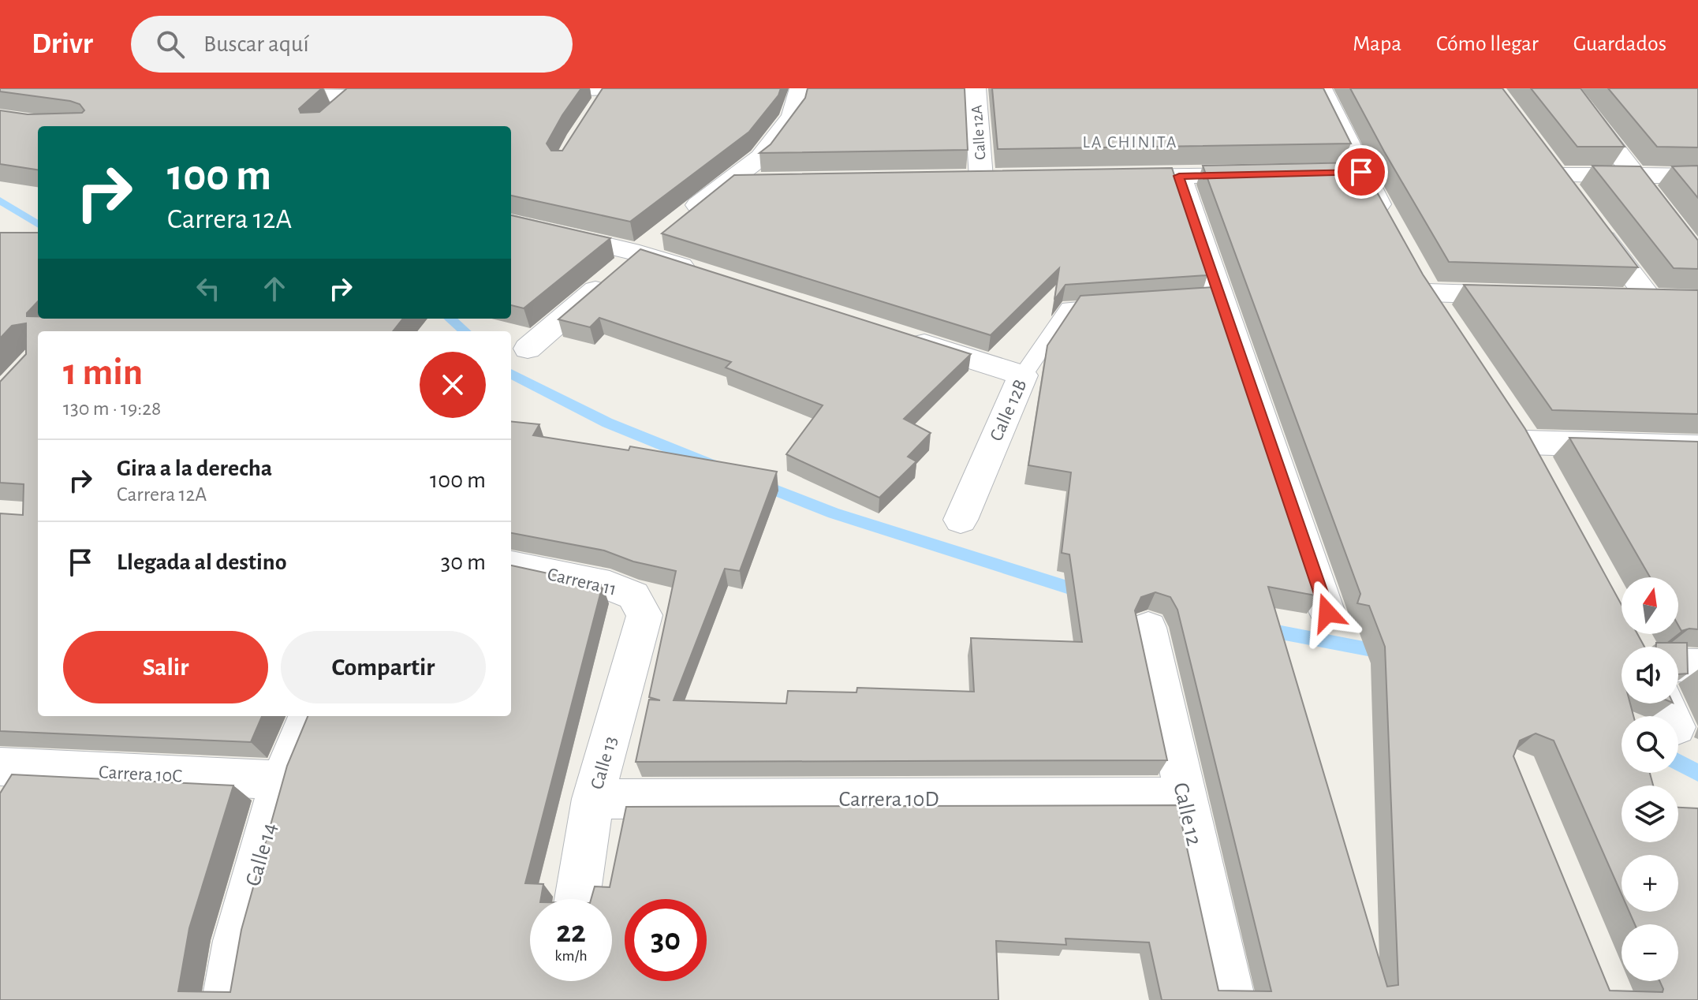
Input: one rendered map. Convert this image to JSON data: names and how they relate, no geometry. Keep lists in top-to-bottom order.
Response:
{
  "streets": {
    "street": [
      "Calle 12A",
      "Calle 12B",
      "Carrera 11",
      "Calle 13",
      "Carrera 10C",
      "Carrera 10D",
      "Calle 12",
      "Calle 14"
    ]
  },
  "crossings": [
    ["Carrera 11", "Calle 13"],
    ["Calle 13", "Carrera 10D"],
    ["Carrera 10C", "Calle 14"],
    ["Carrera 10D", "Calle 12"]
  ],
  "districts": ["LA CHINITA"],
  "north": "top",
  "page": {
    "header": "Drivr",
    "search": "Buscar aquí",
    "nav": ["Mapa", "Cómo llegar", "Guardados"],
    "turn": ["100 m", "Carrera 12A"],
    "heading": ["1 min", "130 m · 19:28"],
    "list": [
      {
        "name": "Gira a la derecha",
        "note": "Carrera 12A",
        "value": "100 m"
      },
      {
        "name": "Llegada al destino",
        "value": "30 m"
      }
    ],
    "map_buttons": ["+", "−"],
    "buttons": ["Salir", "Compartir"],
    "speed": "22 km/h",
    "limit": "30"
  }
}
